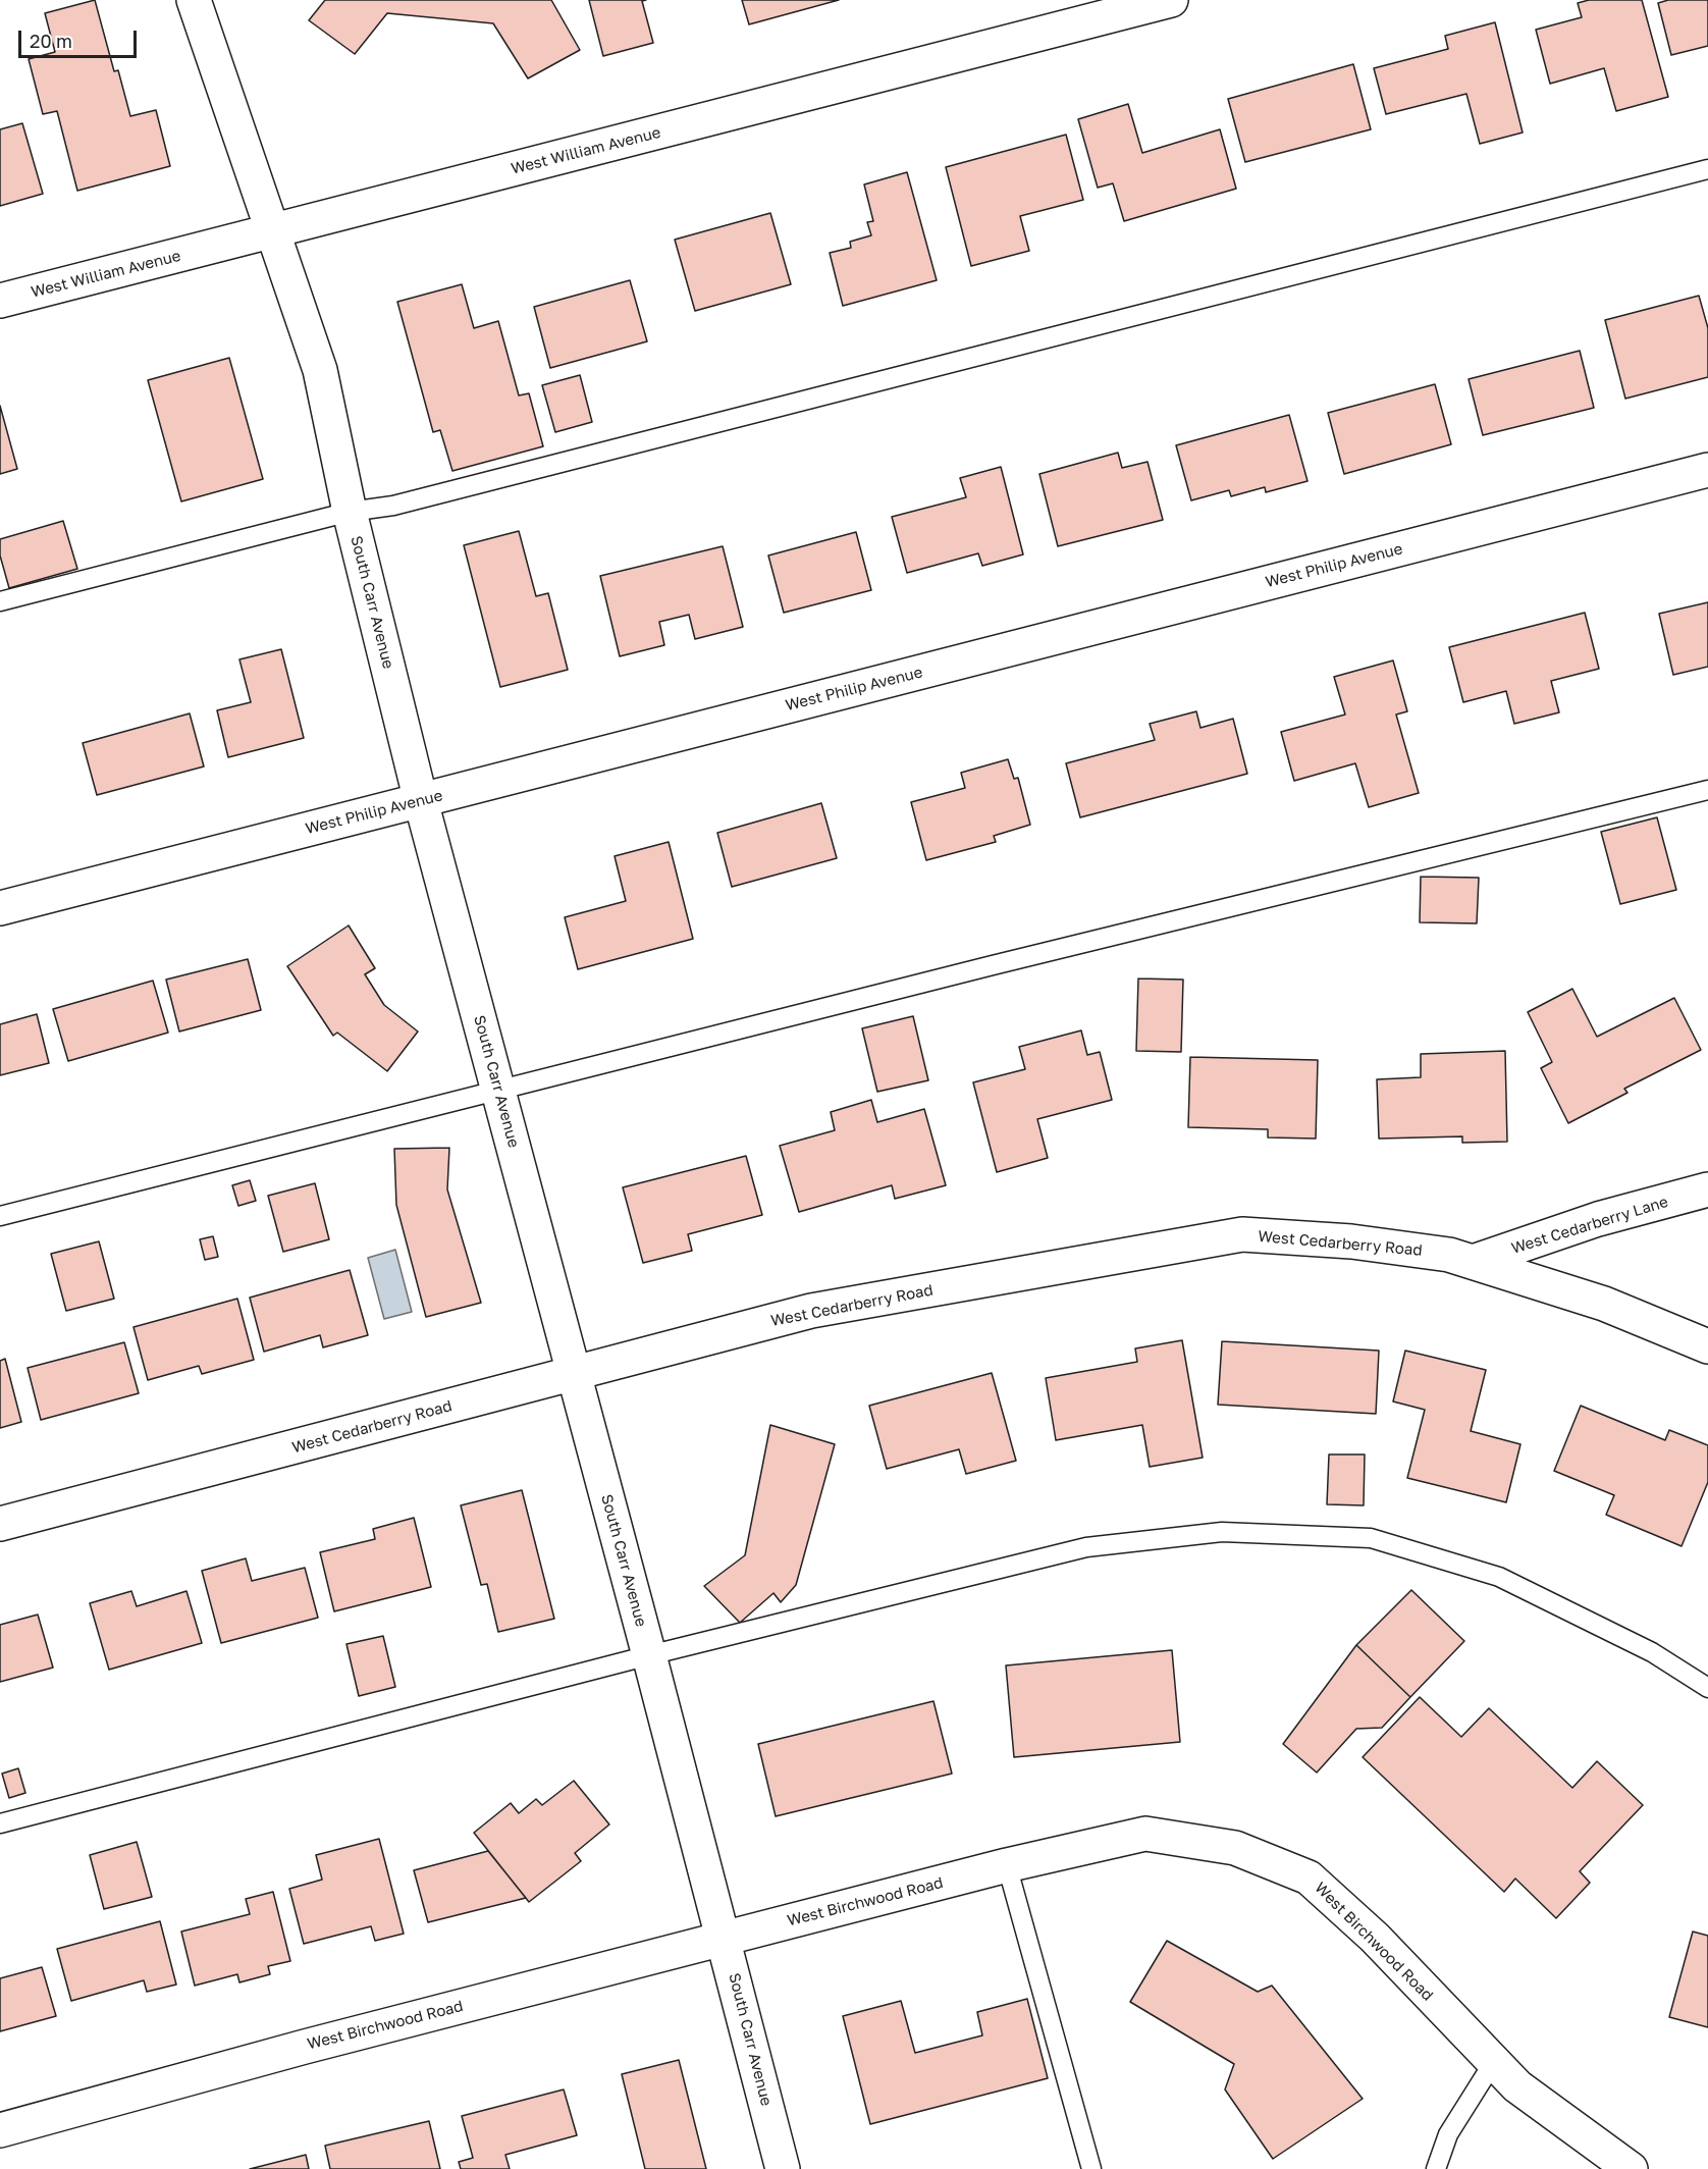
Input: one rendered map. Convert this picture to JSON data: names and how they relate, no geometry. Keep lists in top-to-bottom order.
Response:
{
  "streets": {
    "street": [
      "West William Avenue",
      "West Philip Avenue",
      "South Carr Avenue",
      "West Cedarberry Lane",
      "West Cedarberry Road",
      "West Birchwood Road"
    ]
  },
  "crossings": [
    ["West William Avenue", "South Carr Avenue"],
    ["West Philip Avenue", "South Carr Avenue"],
    ["South Carr Avenue", "West Cedarberry Road"],
    ["South Carr Avenue", "West Birchwood Road"],
    ["West Cedarberry Lane", "West Cedarberry Road"]
  ],
  "scale_bar": "20 m"
}
